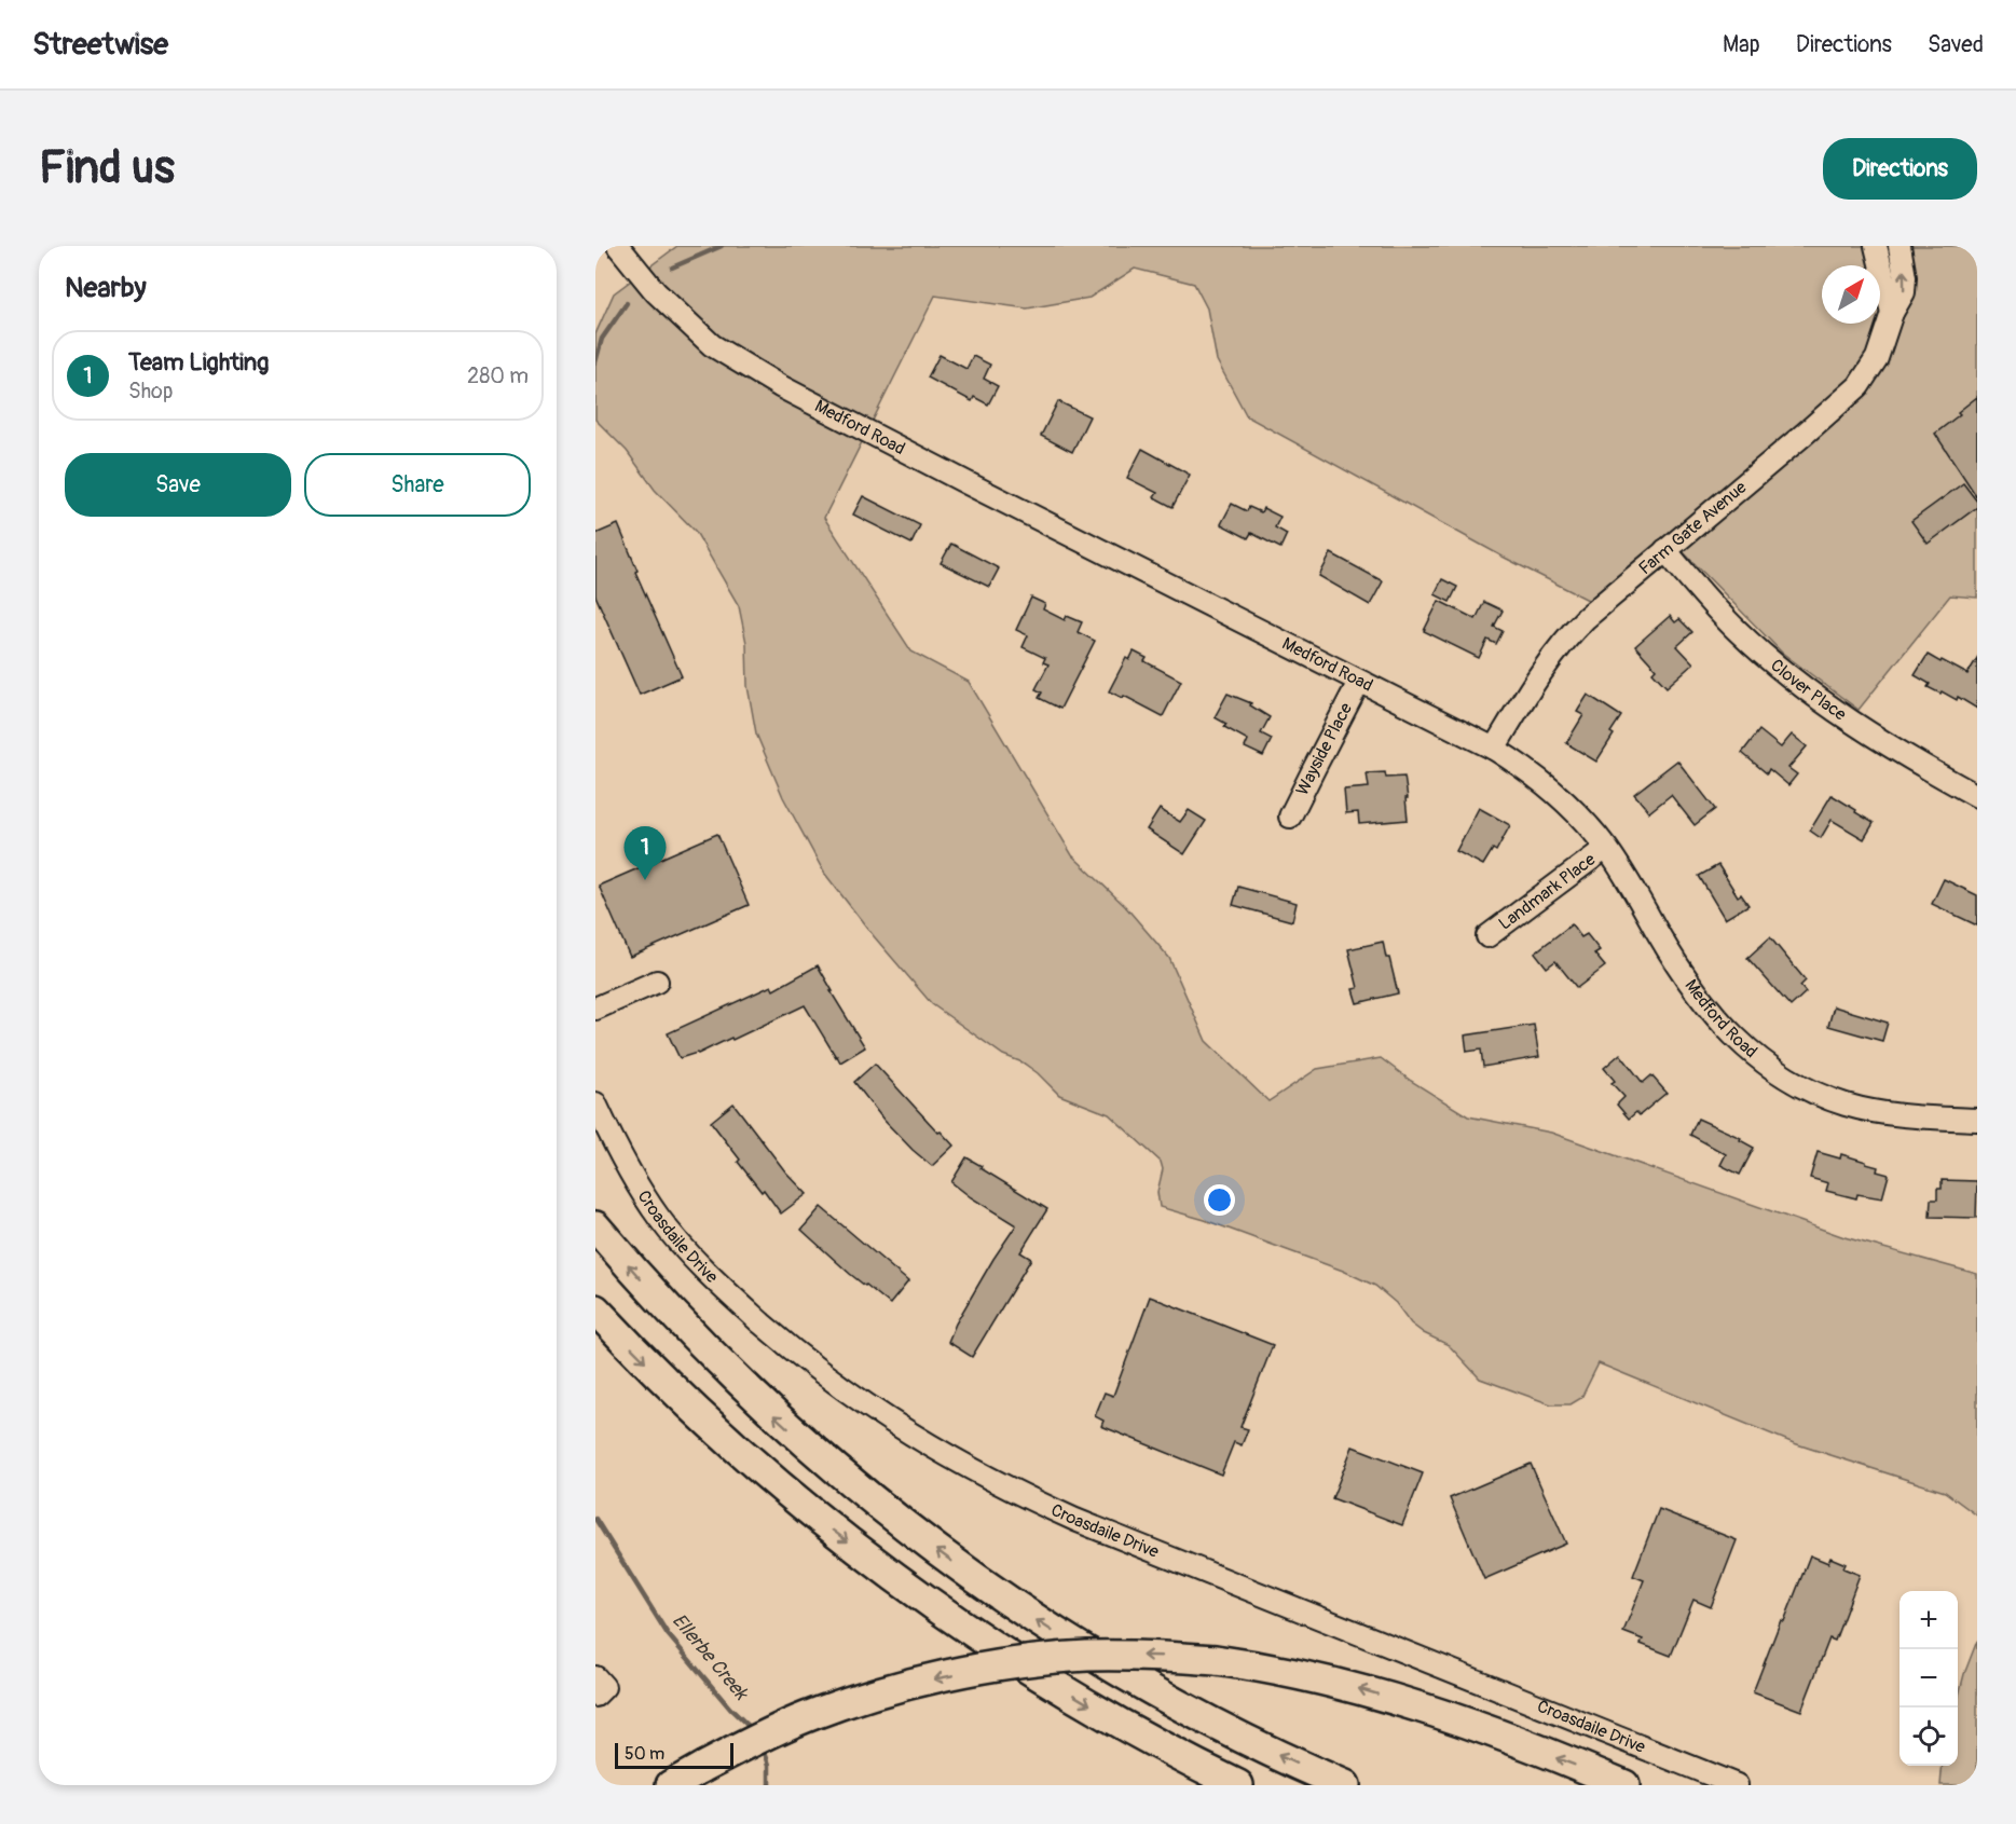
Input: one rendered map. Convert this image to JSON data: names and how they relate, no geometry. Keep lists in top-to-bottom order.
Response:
{
  "streets": {
    "street": [
      "Medford Road",
      "Farm Gate Avenue",
      "Clover Place",
      "Wayside Place",
      "Landmark Place",
      "Croasdaile Drive"
    ]
  },
  "crossings": [
    ["Medford Road", "Farm Gate Avenue"],
    ["Medford Road", "Wayside Place"],
    ["Medford Road", "Landmark Place"],
    ["Farm Gate Avenue", "Clover Place"]
  ],
  "water": ["Ellerbe Creek"],
  "scale_bar": "50 m",
  "north": "top right",
  "page": {
    "header": "Streetwise",
    "nav": ["Map", "Directions", "Saved"],
    "buttons": [
      "Directions",
      ["Save", "Share"]
    ],
    "title": "Find us",
    "heading": "Nearby",
    "list": [
      {
        "mark": "1",
        "name": "Team Lighting",
        "note": "Shop",
        "value": "280 m"
      }
    ],
    "pins": "1",
    "map_buttons": ["+", "−"],
    "scale": "50 m"
  }
}
